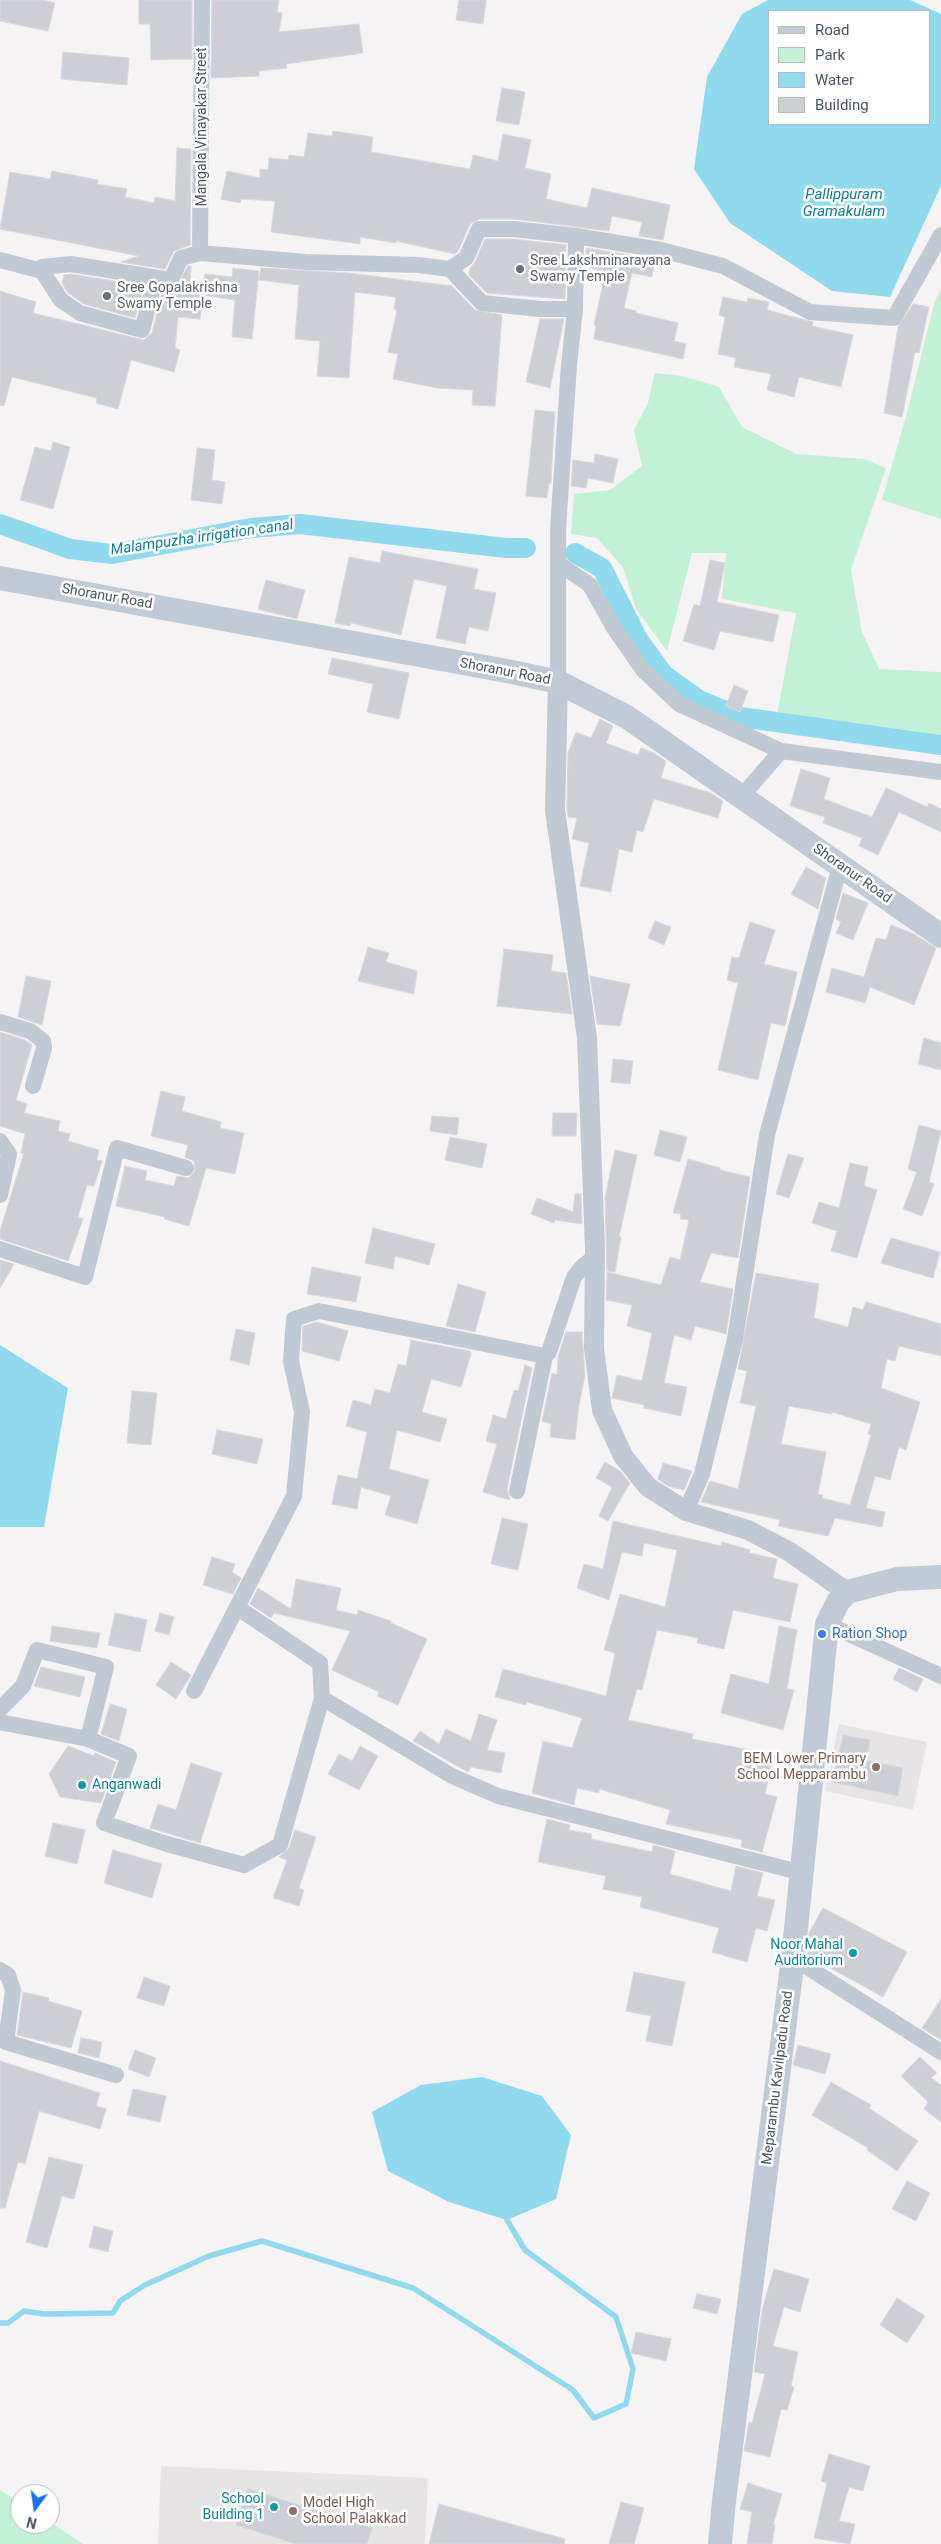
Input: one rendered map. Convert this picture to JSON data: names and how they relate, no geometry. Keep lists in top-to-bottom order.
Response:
{
  "streets": {
    "main road": ["Shoranur Road", "Meparambu Kavilpadu Road"],
    "street": ["Mangala Vinayakar Street"]
  },
  "water": ["Pallippuram Gramakulam", "Malampuzha irrigation canal"],
  "places": [
    "Sree Lakshminarayana Swamy Temple",
    "Sree Gopalakrishna Swamy Temple",
    "Ration Shop",
    "BEM Lower Primary School Mepparambu",
    "Anganwadi",
    "Noor Mahal Auditorium",
    "School Building 1",
    "Model High School Palakkad"
  ],
  "legend": [
    "Road",
    "Park",
    "Water",
    "Building"
  ],
  "north": "bottom"
}
